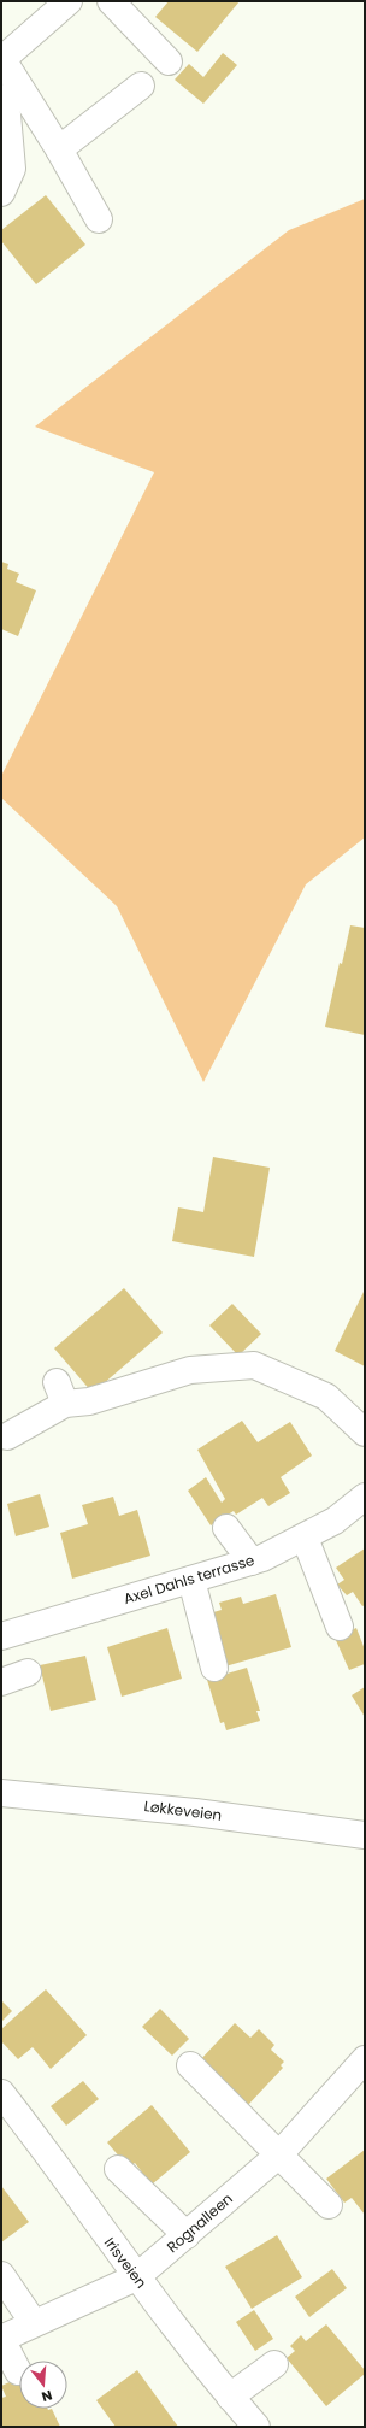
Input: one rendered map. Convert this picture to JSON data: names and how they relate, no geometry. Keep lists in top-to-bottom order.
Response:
{
  "streets": {
    "street": [
      "Axel Dahls terrasse",
      "Løkkeveien",
      "Rognalleen",
      "Irisveien"
    ]
  },
  "crossings": [
    ["Rognalleen", "Irisveien"]
  ],
  "north": "bottom"
}
